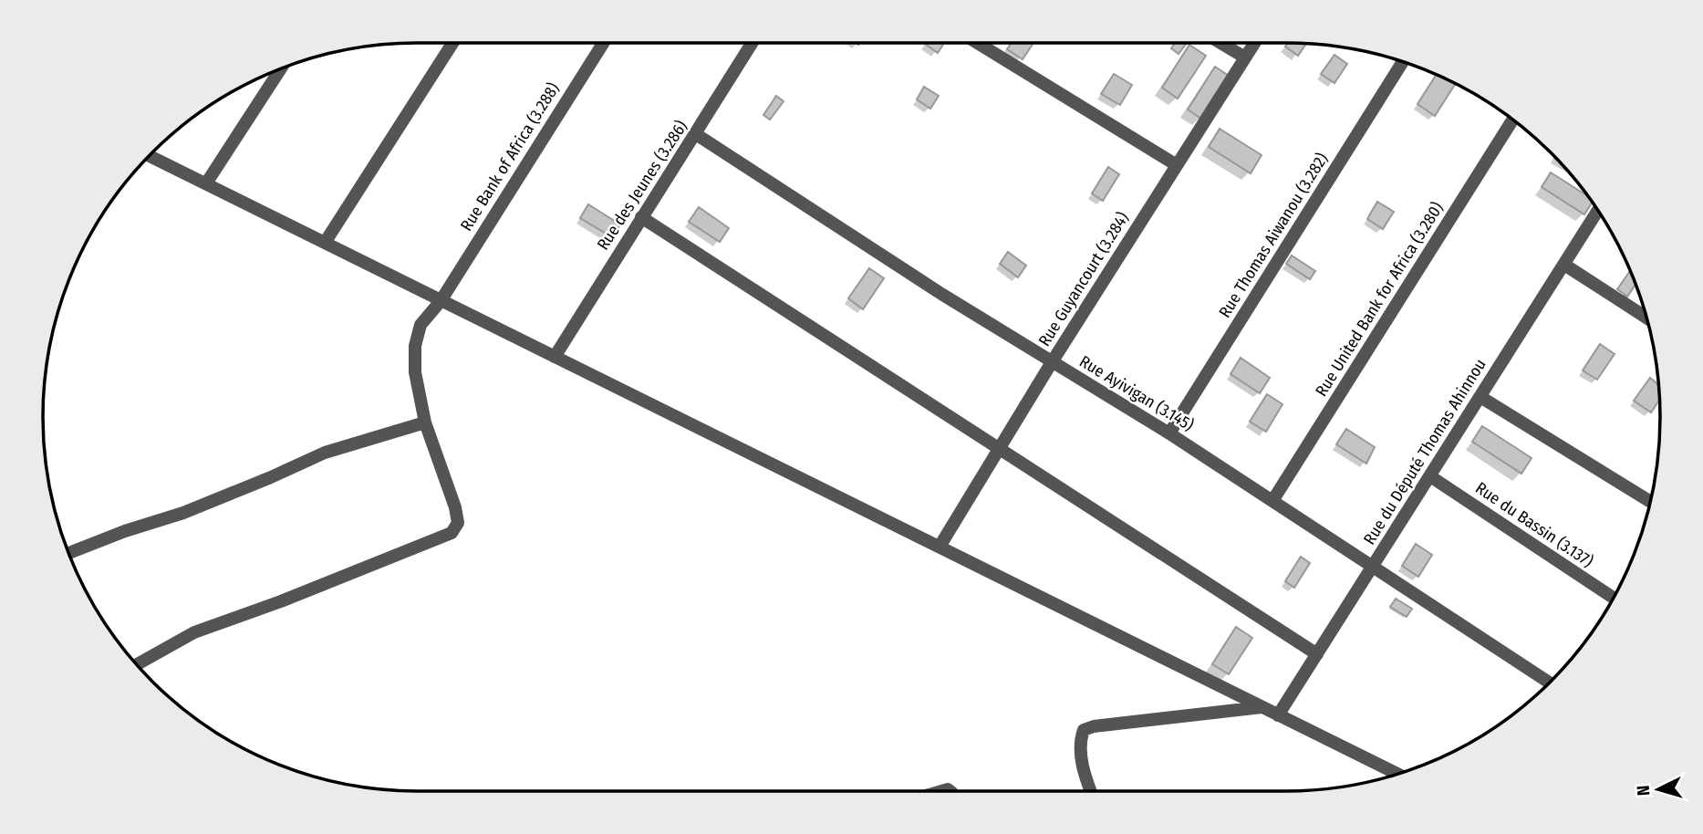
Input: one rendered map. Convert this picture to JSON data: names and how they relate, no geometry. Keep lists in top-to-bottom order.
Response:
{
  "streets": {
    "street": [
      "Rue Bank of Africa (3.288)",
      "Rue des Jeunes (3.286)",
      "Rue Thomas Aiwanou (3.282)",
      "Rue Guyancourt (3.284)",
      "Rue United Bank for Africa (3.280)",
      "Rue Ayivigan (3.145)",
      "Rue du Député Thomas Ahinnou",
      "Rue du Bassin (3.137)"
    ]
  },
  "crossings": [
    ["Rue des Jeunes (3.286)", "Rue Ayivigan (3.145)"],
    ["Rue Thomas Aiwanou (3.282)", "Rue Ayivigan (3.145)"],
    ["Rue Guyancourt (3.284)", "Rue Ayivigan (3.145)"],
    ["Rue United Bank for Africa (3.280)", "Rue Ayivigan (3.145)"],
    ["Rue Ayivigan (3.145)", "Rue du Député Thomas Ahinnou"],
    ["Rue du Député Thomas Ahinnou", "Rue du Bassin (3.137)"]
  ],
  "north": "left"
}
